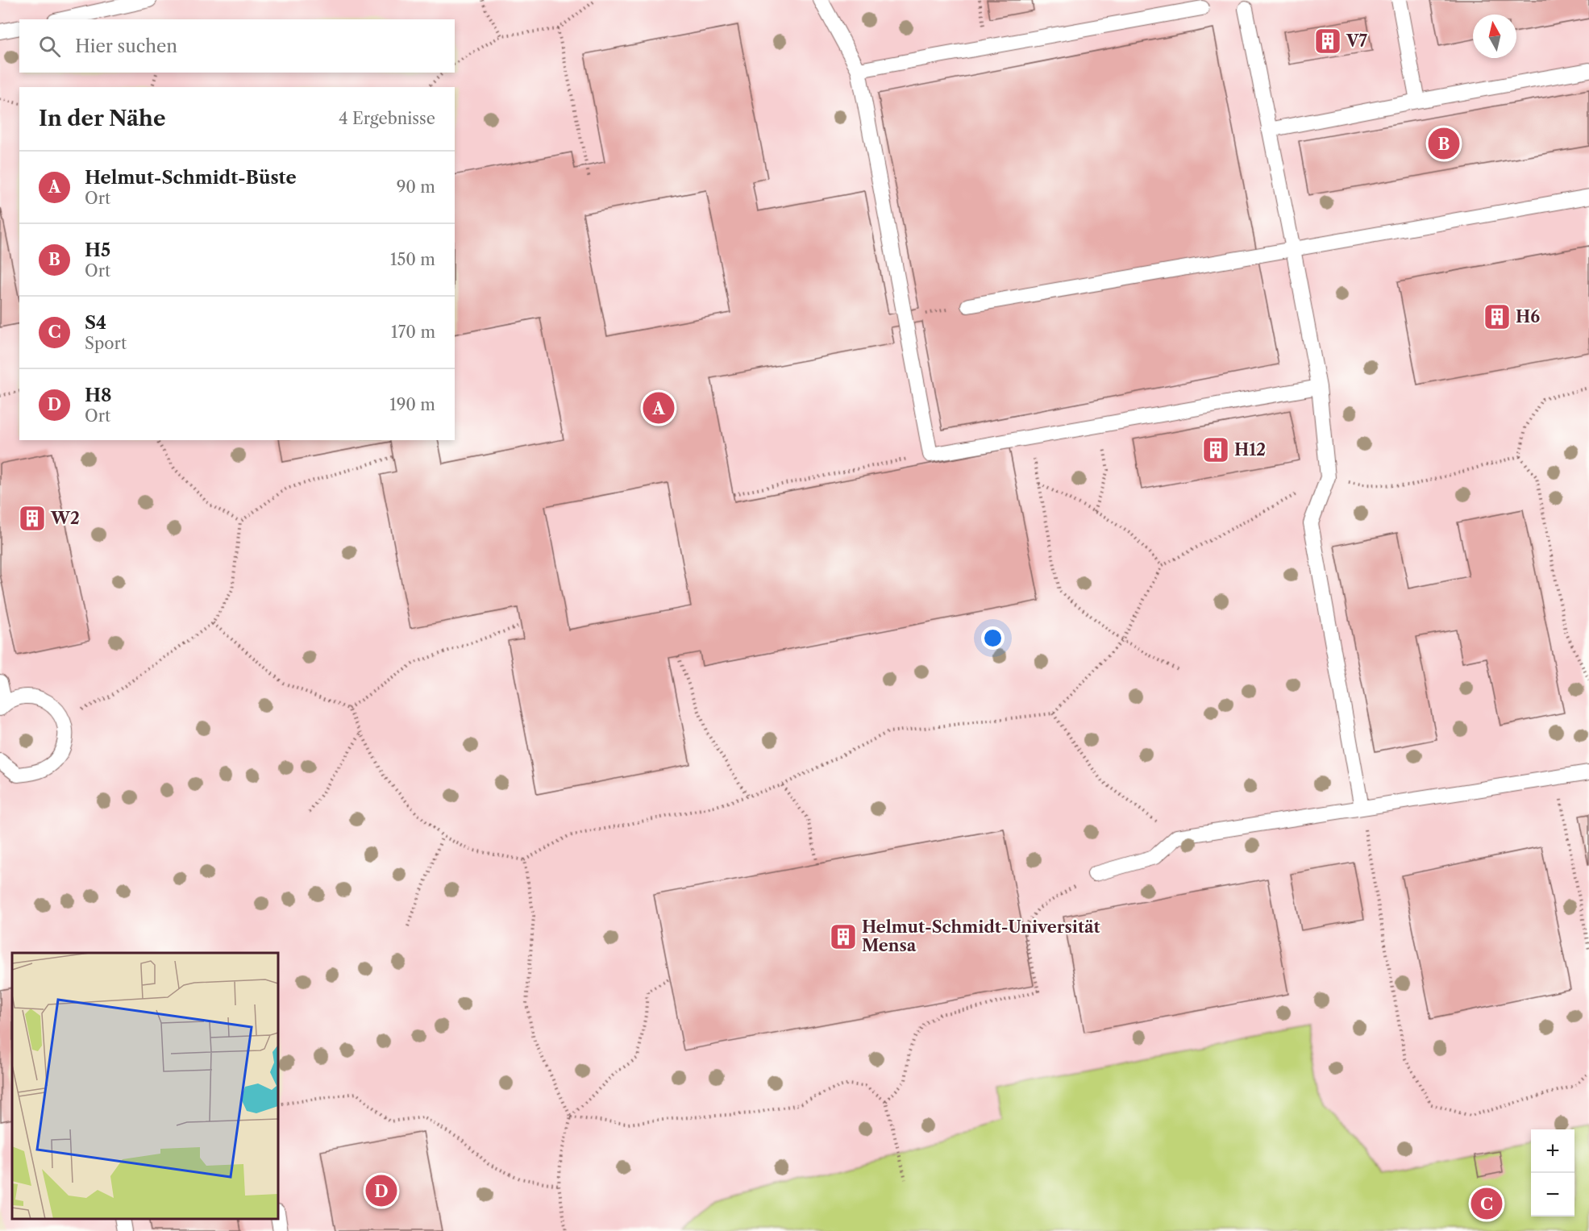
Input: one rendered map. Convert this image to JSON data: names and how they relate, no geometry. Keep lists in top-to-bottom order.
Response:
{
  "places": {
    "building": [
      "V7",
      "H6",
      "H12",
      "W2",
      "Helmut-Schmidt-Universität Mensa"
    ]
  },
  "north": "top",
  "page": {
    "search": "Hier suchen",
    "heading": ["In der Nähe", "4 Ergebnisse"],
    "pins": [
      "B",
      "A",
      "D",
      "C"
    ],
    "list": [
      {
        "mark": "A",
        "name": "Helmut-Schmidt-Büste",
        "note": "Ort",
        "value": "90 m"
      },
      {
        "mark": "B",
        "name": "H5",
        "note": "Ort",
        "value": "150 m"
      },
      {
        "mark": "C",
        "name": "S4",
        "note": "Sport",
        "value": "170 m"
      },
      {
        "mark": "D",
        "name": "H8",
        "note": "Ort",
        "value": "190 m"
      }
    ],
    "map_buttons": ["+", "−"]
  }
}
